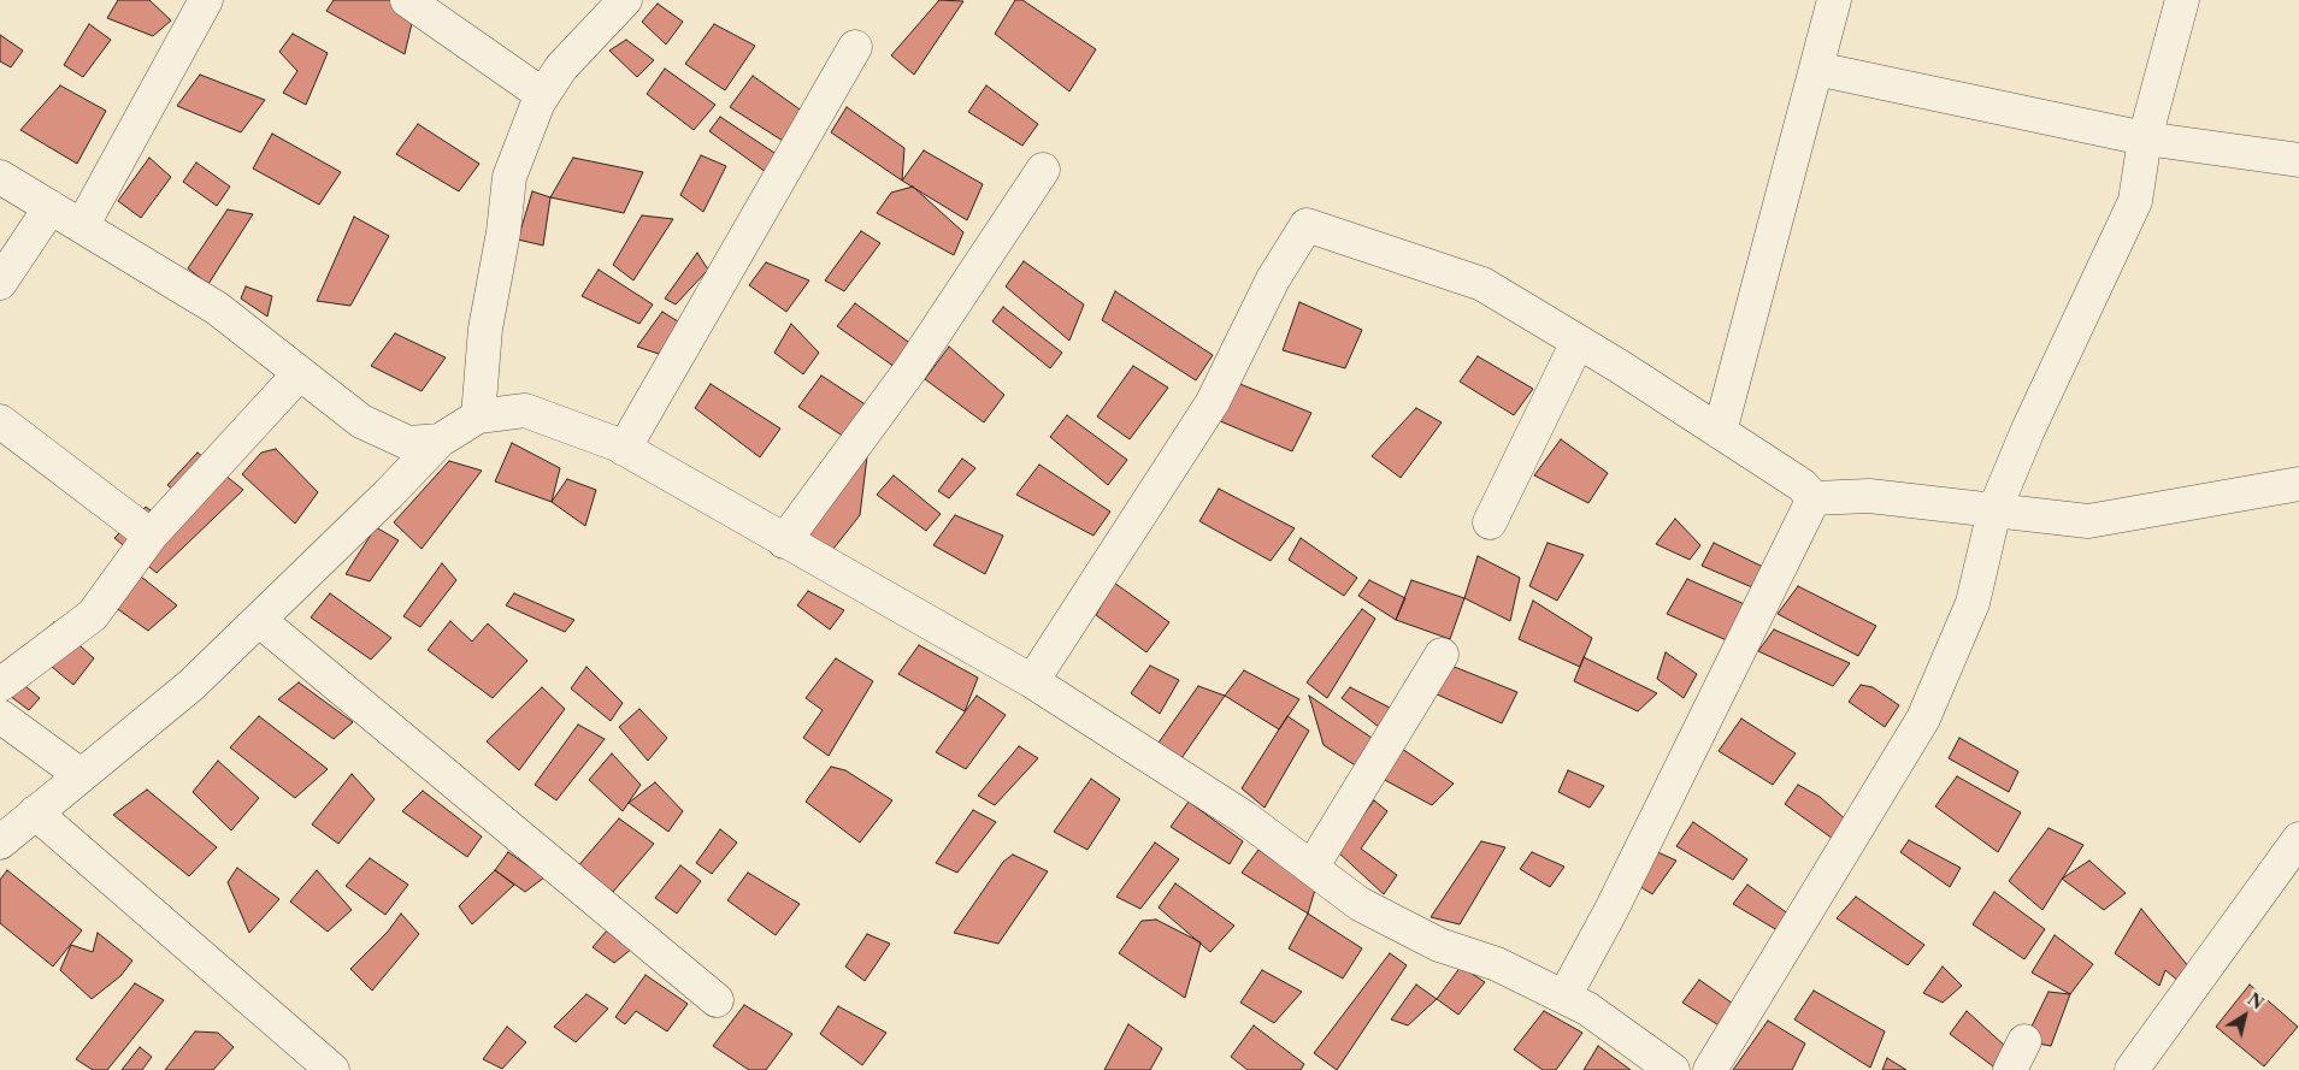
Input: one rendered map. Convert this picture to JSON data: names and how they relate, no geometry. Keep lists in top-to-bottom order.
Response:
{
  "north": "top right"
}
